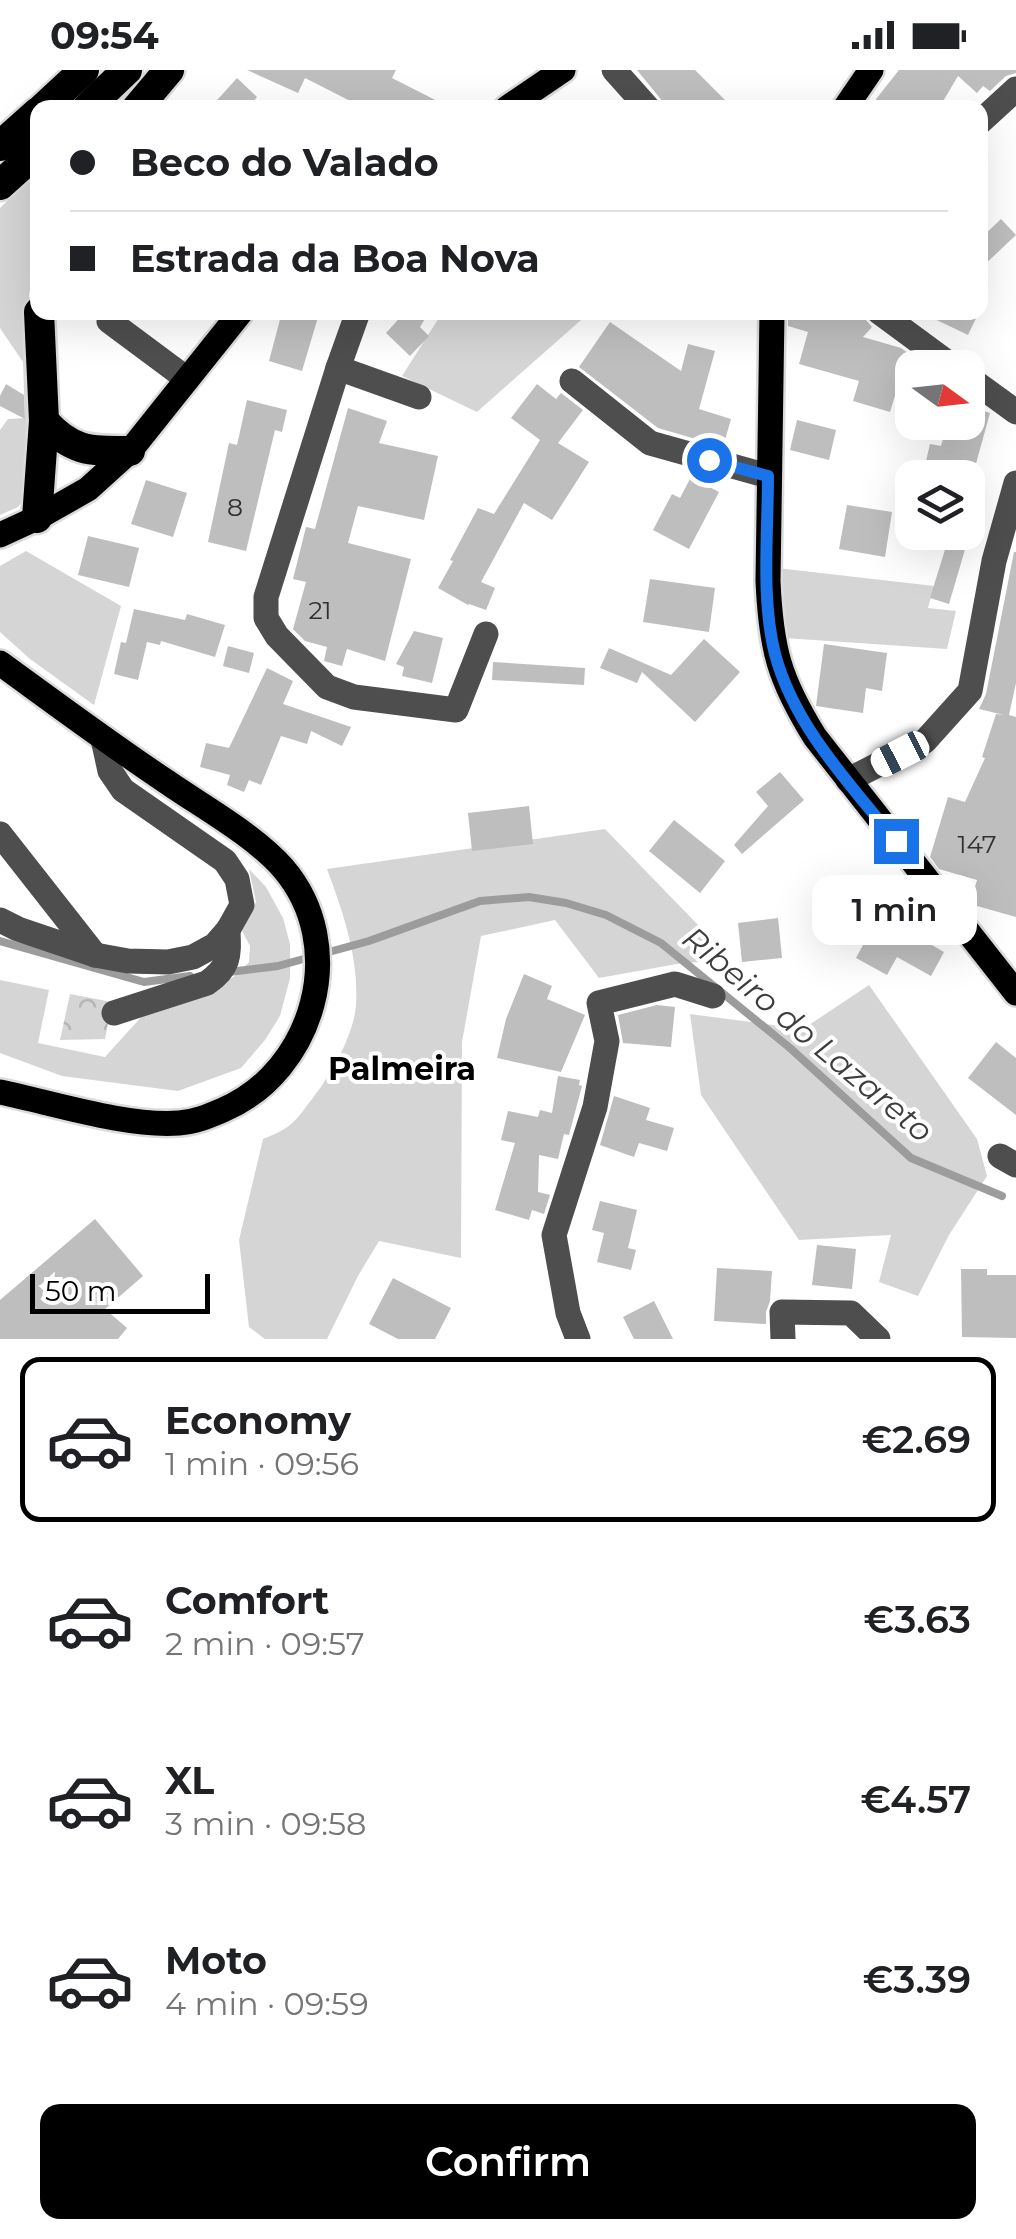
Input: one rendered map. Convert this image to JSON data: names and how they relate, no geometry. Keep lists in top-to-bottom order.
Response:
{
  "districts": ["Palmeira"],
  "water": ["Ribeiro do Lazareto"],
  "house_numbers": ["8", "21", "147"],
  "scale_bar": "50 m",
  "north": "right",
  "page": {
    "status": "09:54",
    "banner": ["Beco do Valado", "Estrada da Boa Nova"],
    "bubble": "1 min",
    "scale": "50 m",
    "list": [
      {
        "name": "Economy",
        "note": "1 min · 09:56",
        "value": "€2.69"
      },
      {
        "name": "Comfort",
        "note": "2 min · 09:57",
        "value": "€3.63"
      },
      {
        "name": "XL",
        "note": "3 min · 09:58",
        "value": "€4.57"
      },
      {
        "name": "Moto",
        "note": "4 min · 09:59",
        "value": "€3.39"
      }
    ],
    "buttons": "Confirm"
  }
}
